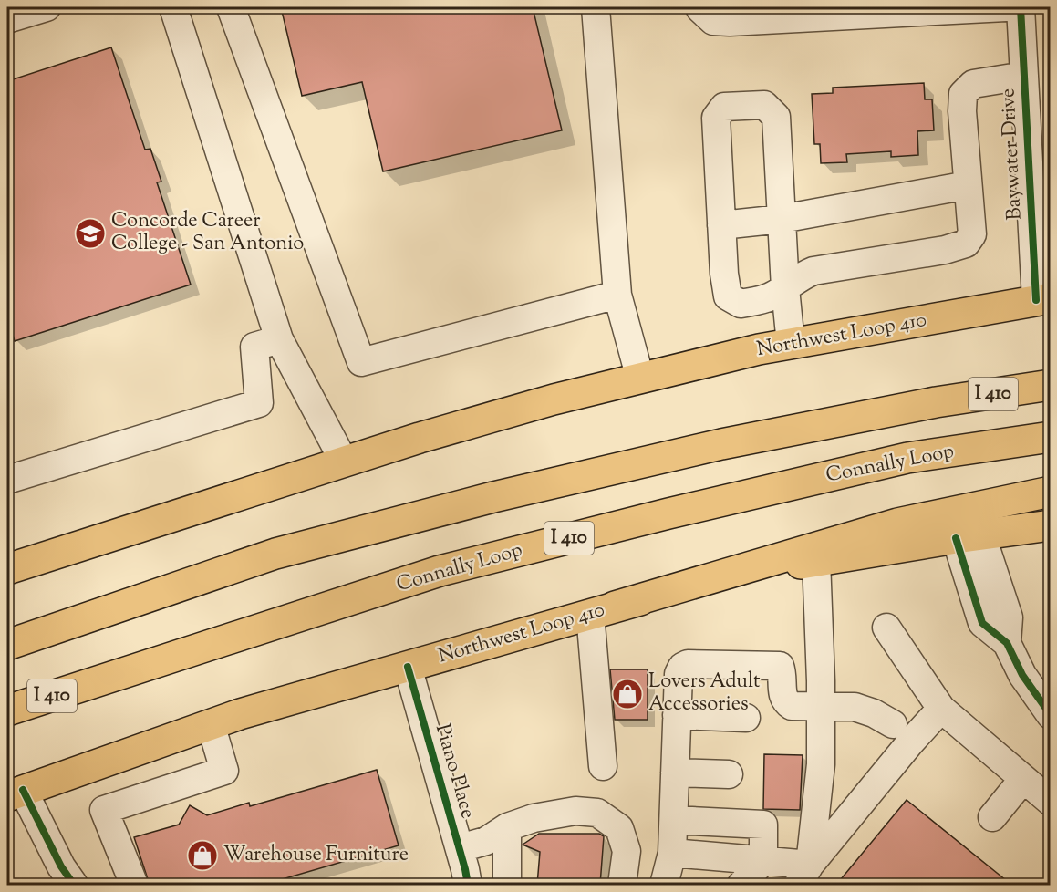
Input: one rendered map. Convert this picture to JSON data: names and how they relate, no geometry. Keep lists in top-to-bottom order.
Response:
{
  "streets": {
    "main road": ["Northwest Loop 410", "I 410", "Connally Loop"],
    "street": ["Baywater Drive", "Piano Place"]
  },
  "crossings": [
    ["Baywater Drive", "Northwest Loop 410"],
    ["Northwest Loop 410", "Piano Place"]
  ],
  "places": {
    "school or university": ["Concorde Career College - San Antonio"],
    "shop": ["Lovers Adult Accessories", "Warehouse Furniture"]
  }
}
